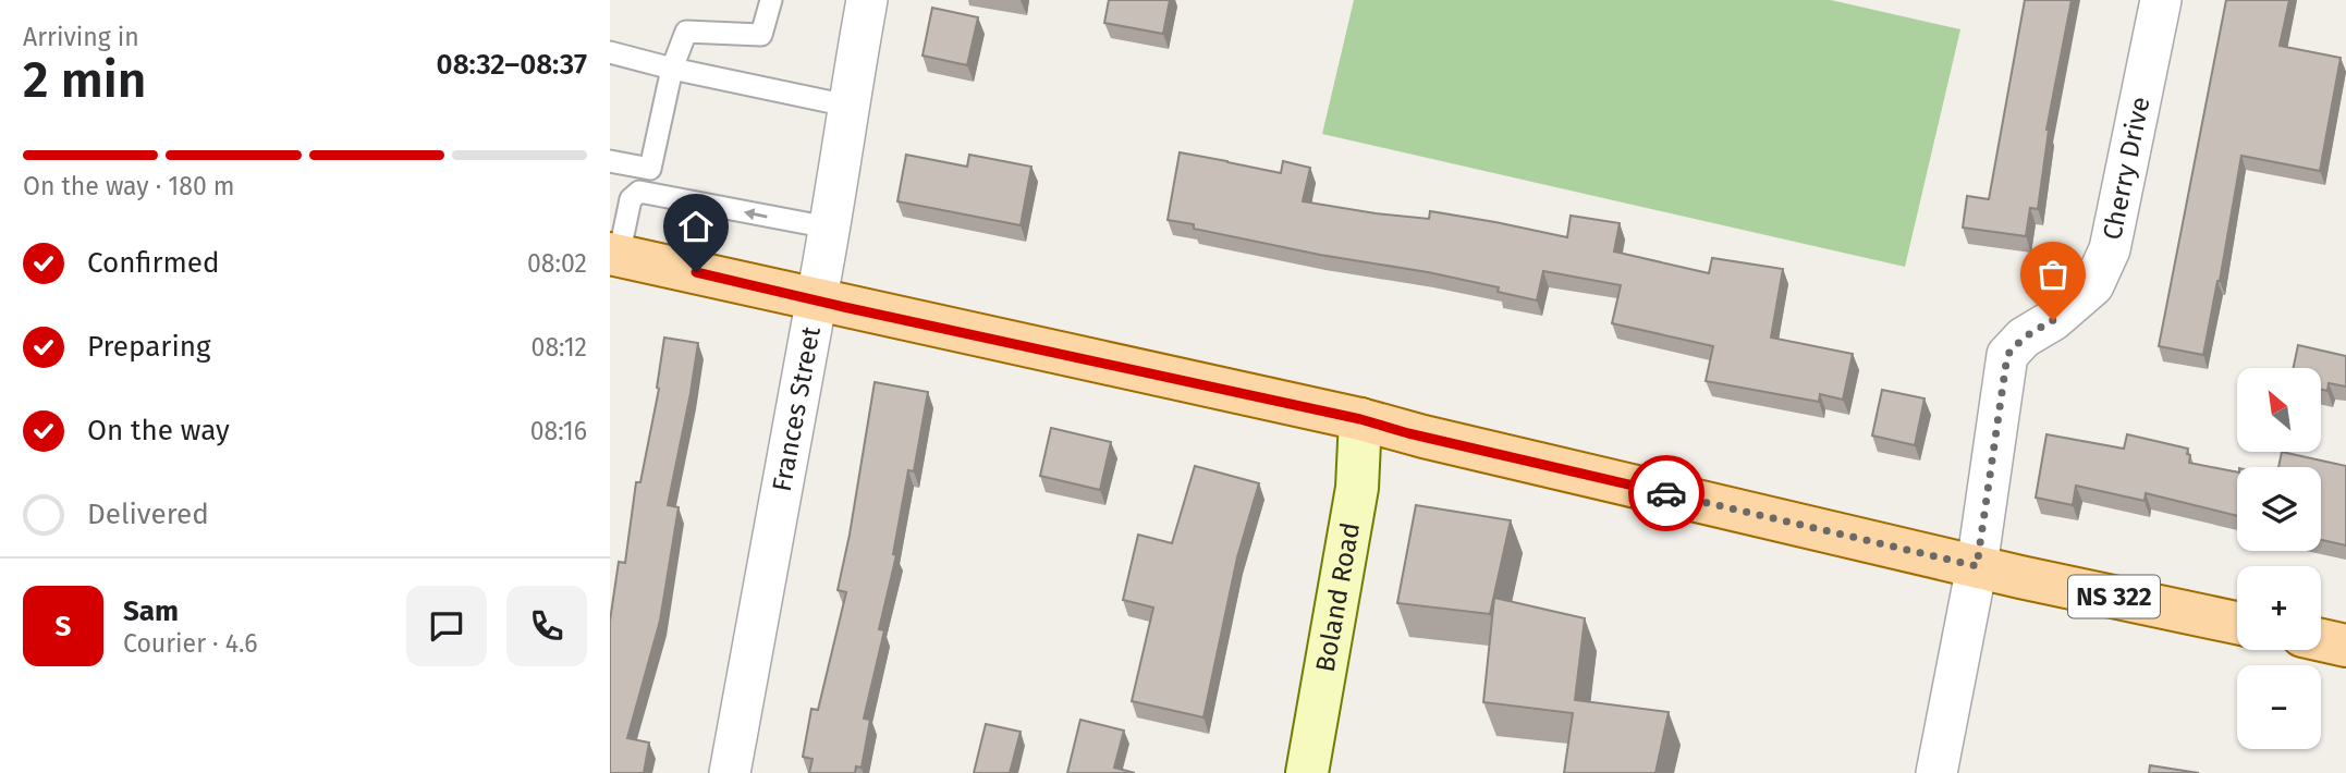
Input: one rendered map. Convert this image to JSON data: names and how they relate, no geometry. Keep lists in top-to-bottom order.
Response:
{
  "streets": {
    "main road": ["NS 322"],
    "street": ["Cherry Drive", "Frances Street", "Boland Road"]
  },
  "crossings": [
    ["Cherry Drive", "NS 322"],
    ["Frances Street", "NS 322"],
    ["Boland Road", "NS 322"]
  ],
  "north": "top left",
  "page": {
    "heading": ["2 min", "Arriving in", "08:32–08:37"],
    "panel": ["Sam", "Courier · 4.6"],
    "bar": "On the way · 180 m",
    "list": [
      ["Confirmed", "08:02"],
      ["Preparing", "08:12"],
      ["On the way", "08:16"],
      "Delivered"
    ],
    "map_buttons": ["+", "−"],
    "round": "S"
  }
}
